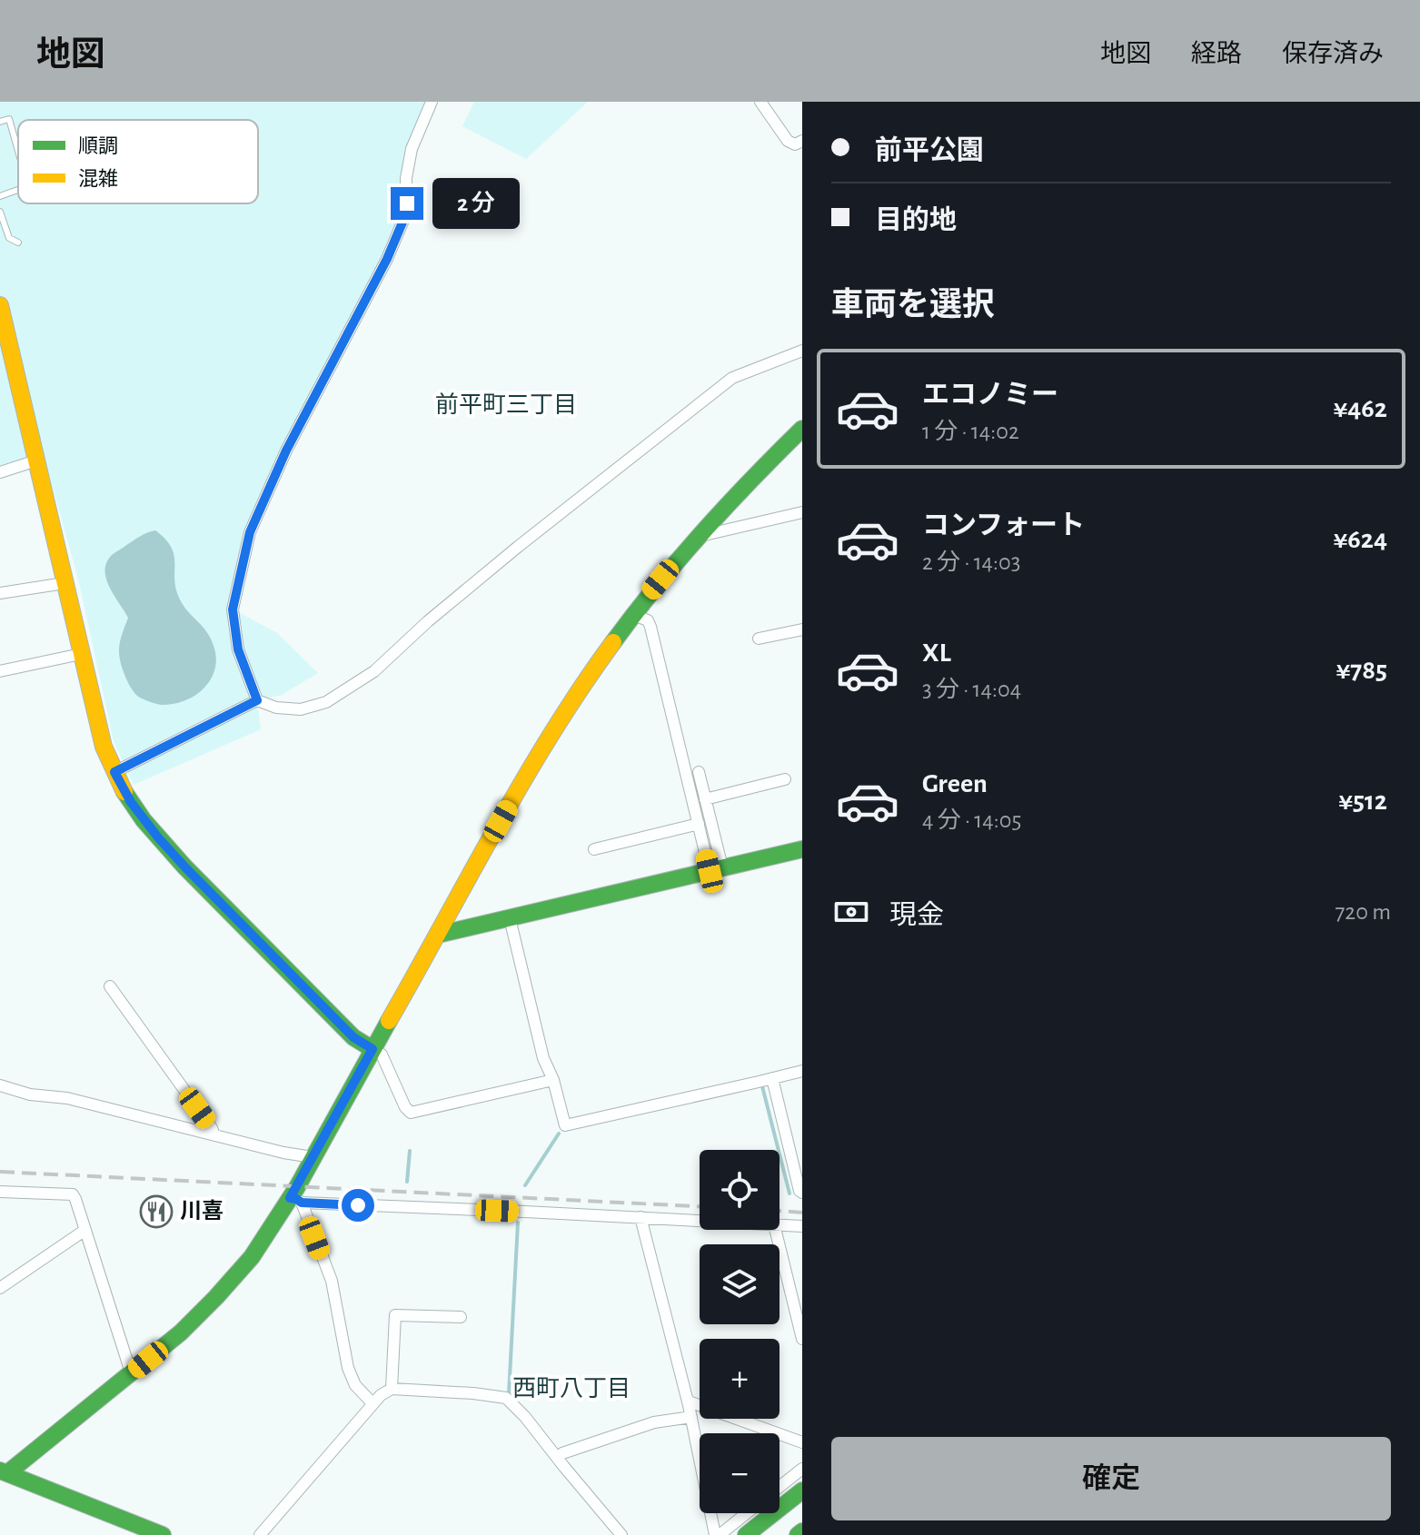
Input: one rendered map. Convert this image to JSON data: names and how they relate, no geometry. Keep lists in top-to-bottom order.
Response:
{
  "districts": ["前平町三丁目", "西町八丁目"],
  "places": {
    "restaurant": ["川喜"]
  },
  "legend": ["順調", "混雑"],
  "page": {
    "header": "地図",
    "nav": ["地図", "経路", "保存済み"],
    "banner": ["前平公園", "目的地"],
    "bubble": "2 分",
    "heading": "車両を選択",
    "list": [
      {
        "name": "エコノミー",
        "note": "1 分 · 14:02",
        "value": "¥462"
      },
      {
        "name": "コンフォート",
        "note": "2 分 · 14:03",
        "value": "¥624"
      },
      {
        "name": "XL",
        "note": "3 分 · 14:04",
        "value": "¥785"
      },
      {
        "name": "Green",
        "note": "4 分 · 14:05",
        "value": "¥512"
      }
    ],
    "pay": ["現金", "720 m"],
    "map_buttons": ["+", "−"],
    "buttons": "確定"
  }
}
